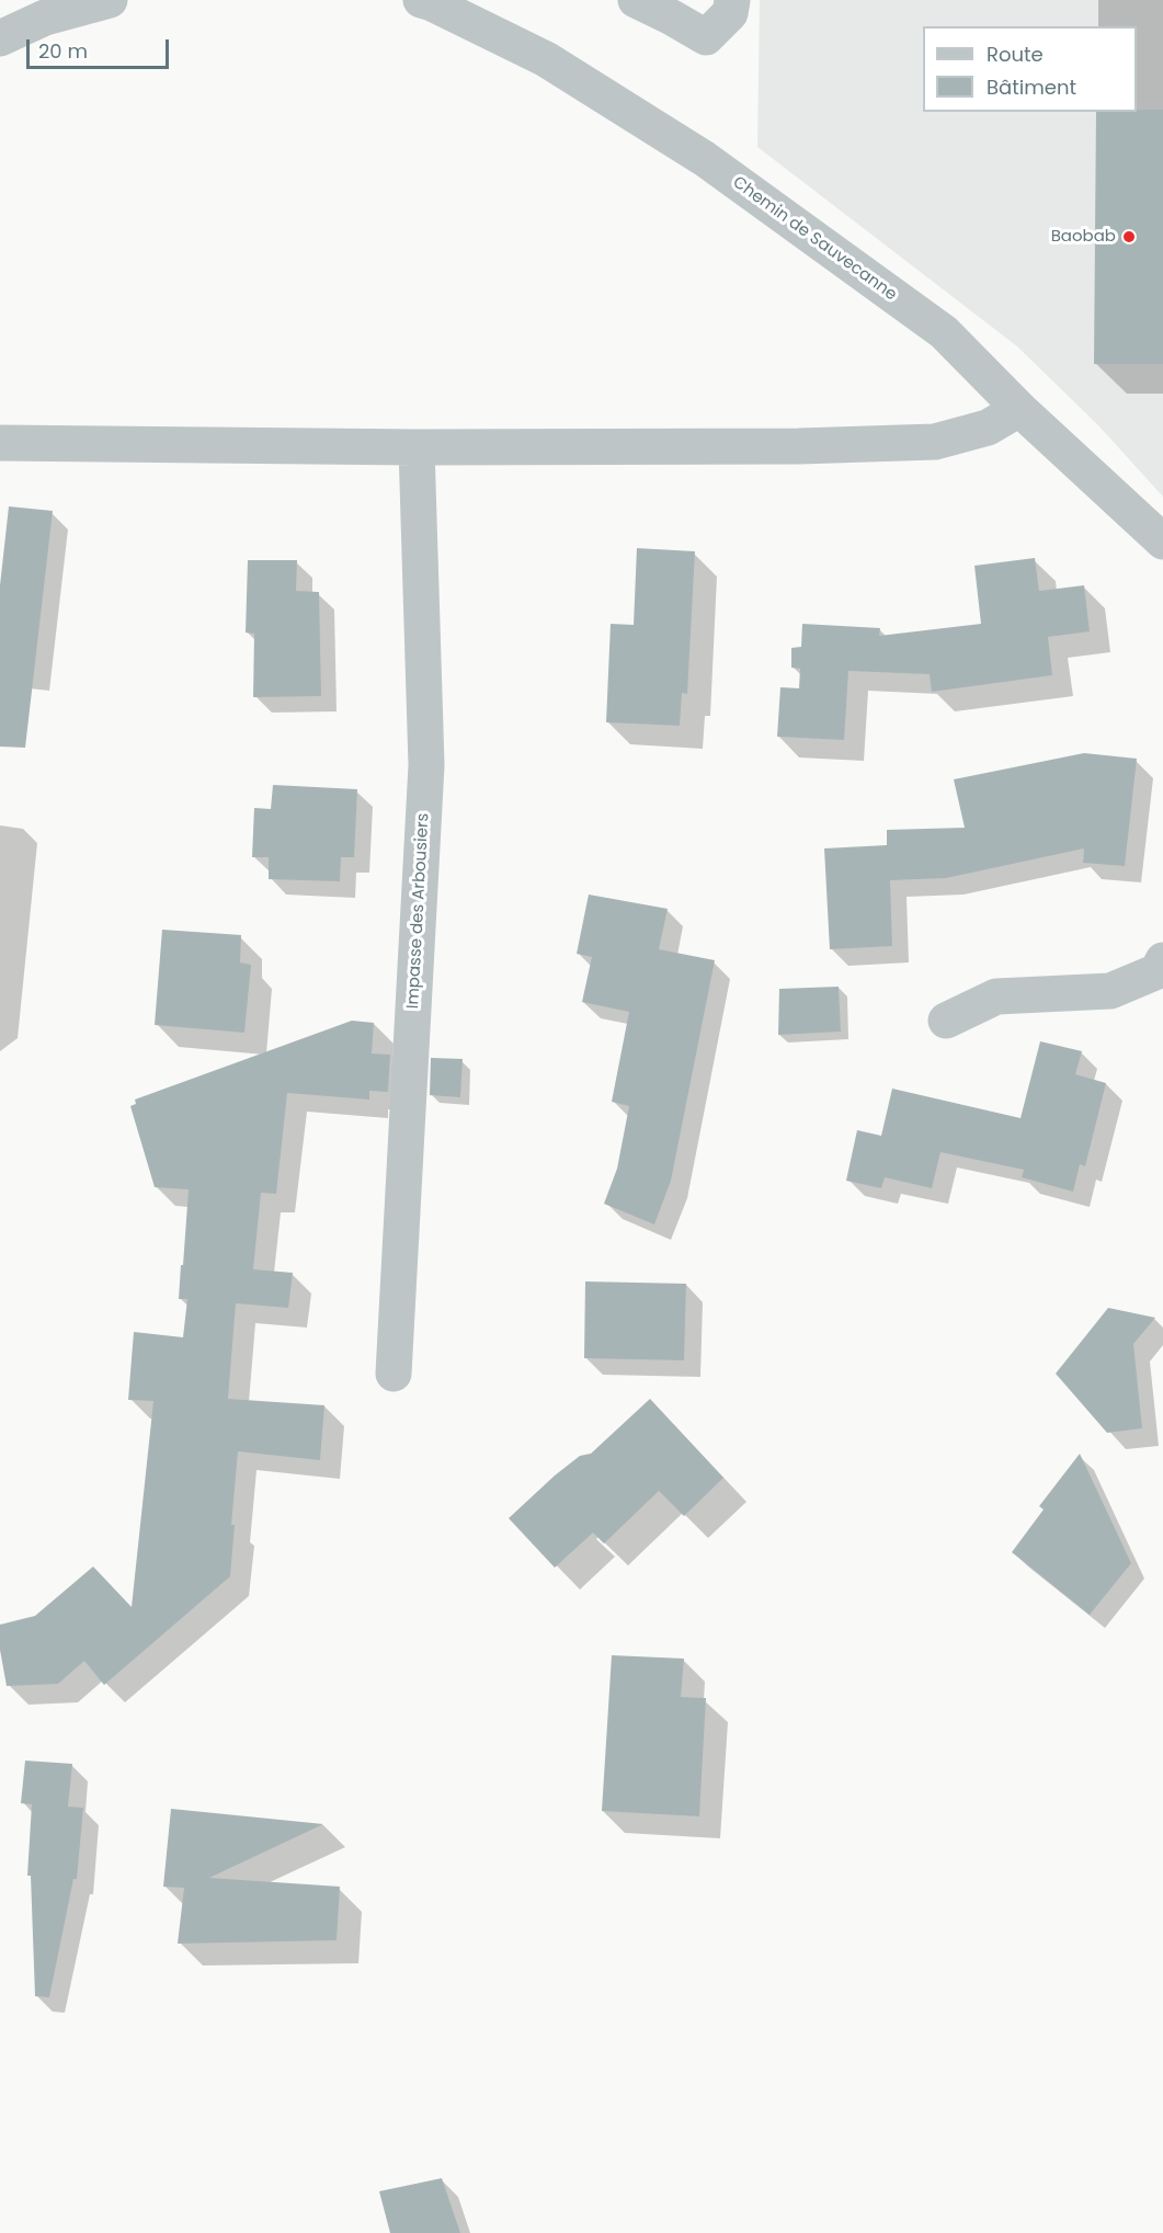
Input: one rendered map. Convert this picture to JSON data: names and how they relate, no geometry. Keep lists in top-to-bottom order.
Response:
{
  "streets": {
    "street": ["Chemin de Sauvecanne", "Impasse des Arbousiers"]
  },
  "places": ["Baobab"],
  "legend": ["Route", "Bâtiment"],
  "scale_bar": "20 m"
}
